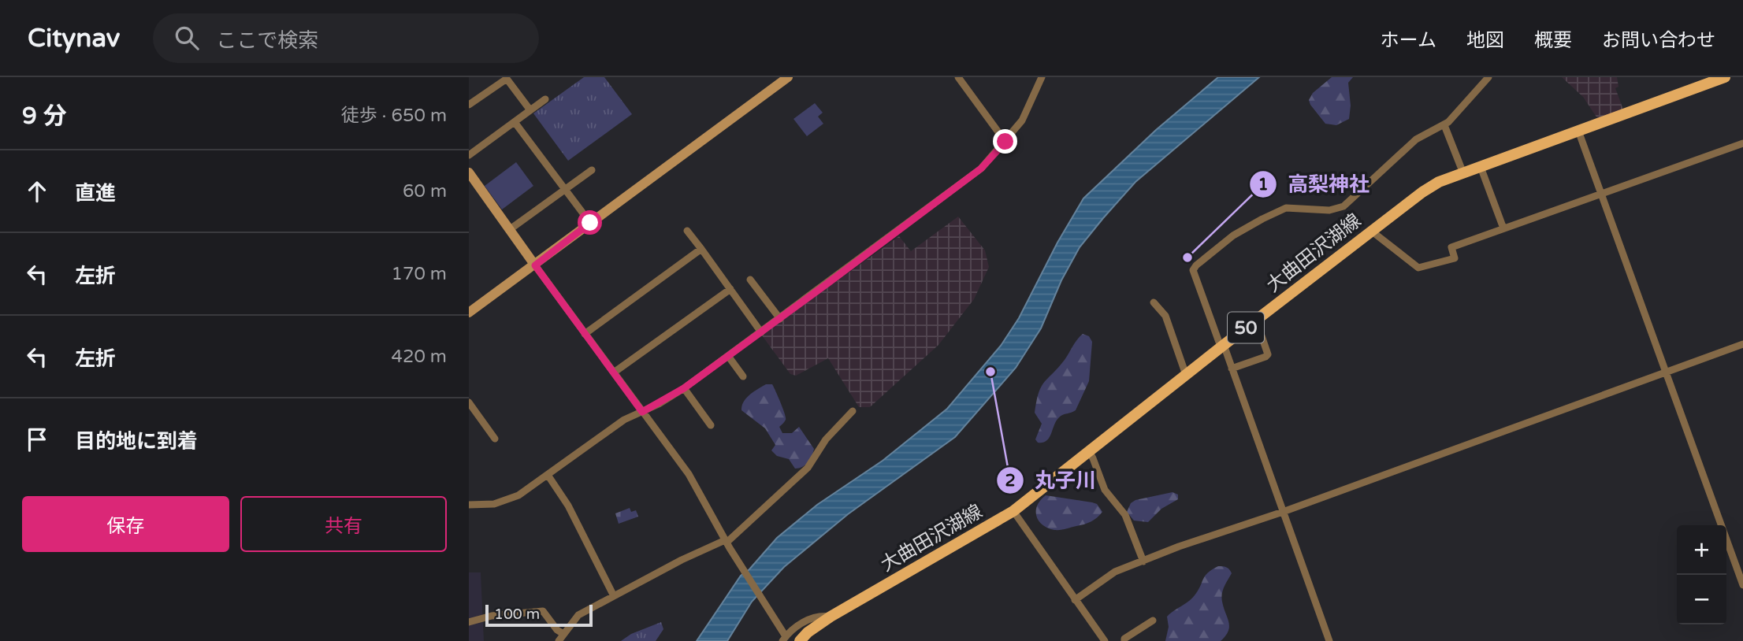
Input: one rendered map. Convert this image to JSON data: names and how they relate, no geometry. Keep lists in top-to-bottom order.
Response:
{
  "streets": {
    "main road": ["大曲田沢湖線", "50"]
  },
  "places": ["高梨神社", "丸子川"],
  "scale_bar": "100 m",
  "page": {
    "header": "Citynav",
    "search": "ここで検索",
    "nav": [
      "ホーム",
      "地図",
      "概要",
      "お問い合わせ"
    ],
    "heading": ["9 分", "徒歩 · 650 m"],
    "list": [
      ["直進", "60 m"],
      ["左折", "170 m"],
      ["左折", "420 m"],
      "目的地に到着"
    ],
    "buttons": ["保存", "共有"],
    "map_buttons": ["+", "−"],
    "scale": "100 m"
  }
}
